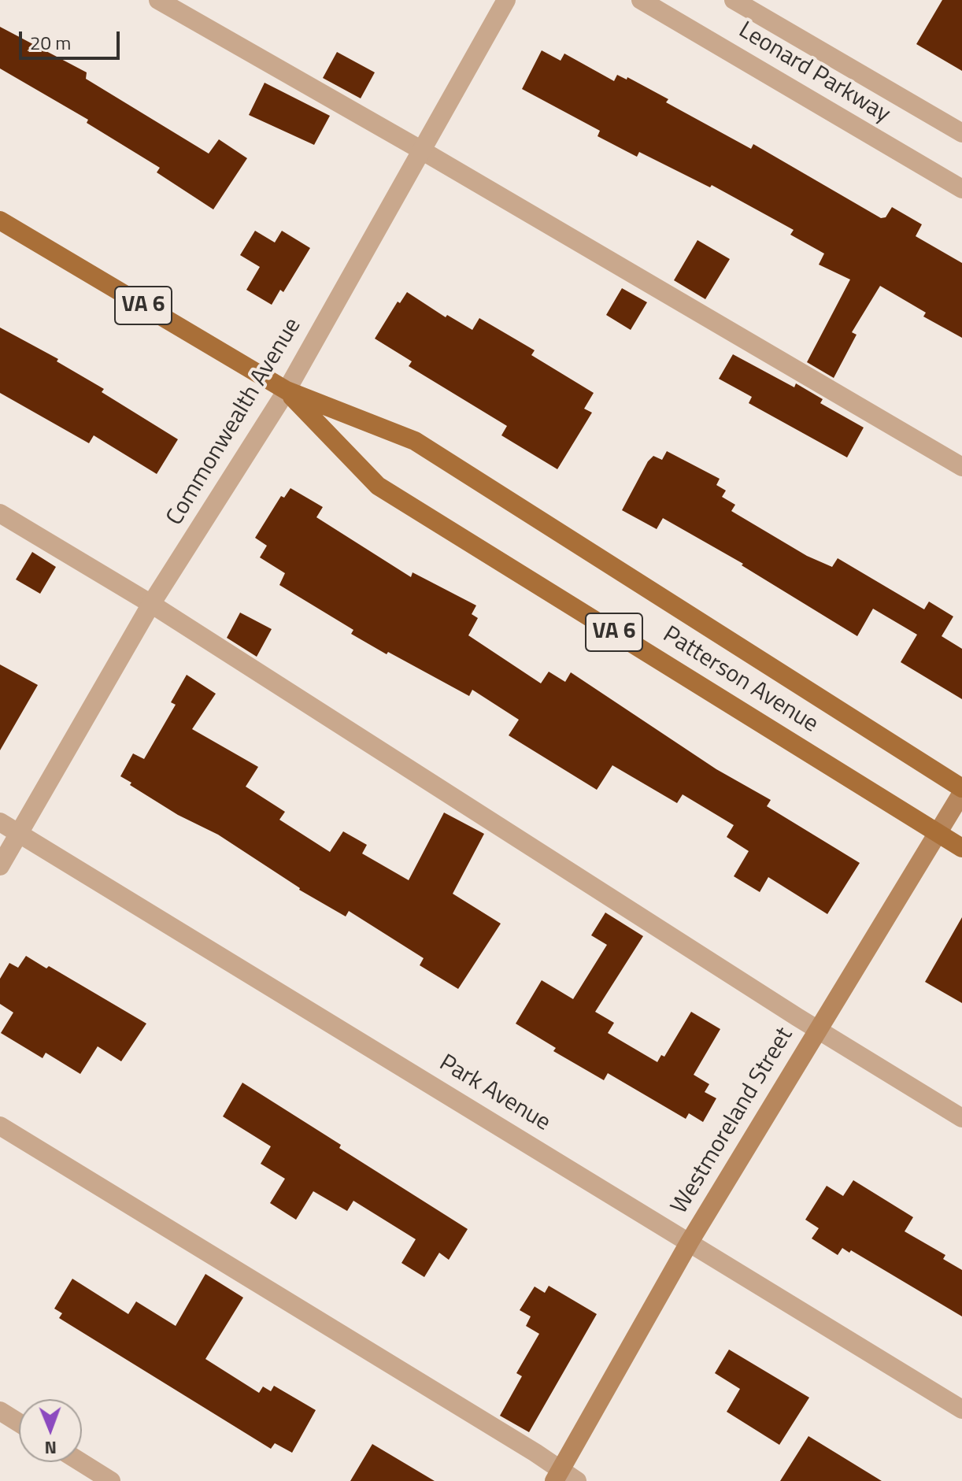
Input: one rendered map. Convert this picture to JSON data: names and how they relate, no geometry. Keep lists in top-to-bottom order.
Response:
{
  "streets": {
    "main road": ["VA 6", "Patterson Avenue"],
    "street": [
      "Leonard Parkway",
      "Commonwealth Avenue",
      "Park Avenue",
      "Westmoreland Street"
    ]
  },
  "crossings": [
    ["Commonwealth Avenue", "Patterson Avenue"],
    ["Commonwealth Avenue", "Park Avenue"],
    ["Patterson Avenue", "Westmoreland Street"],
    ["Park Avenue", "Westmoreland Street"]
  ],
  "scale_bar": "20 m",
  "north": "bottom"
}
